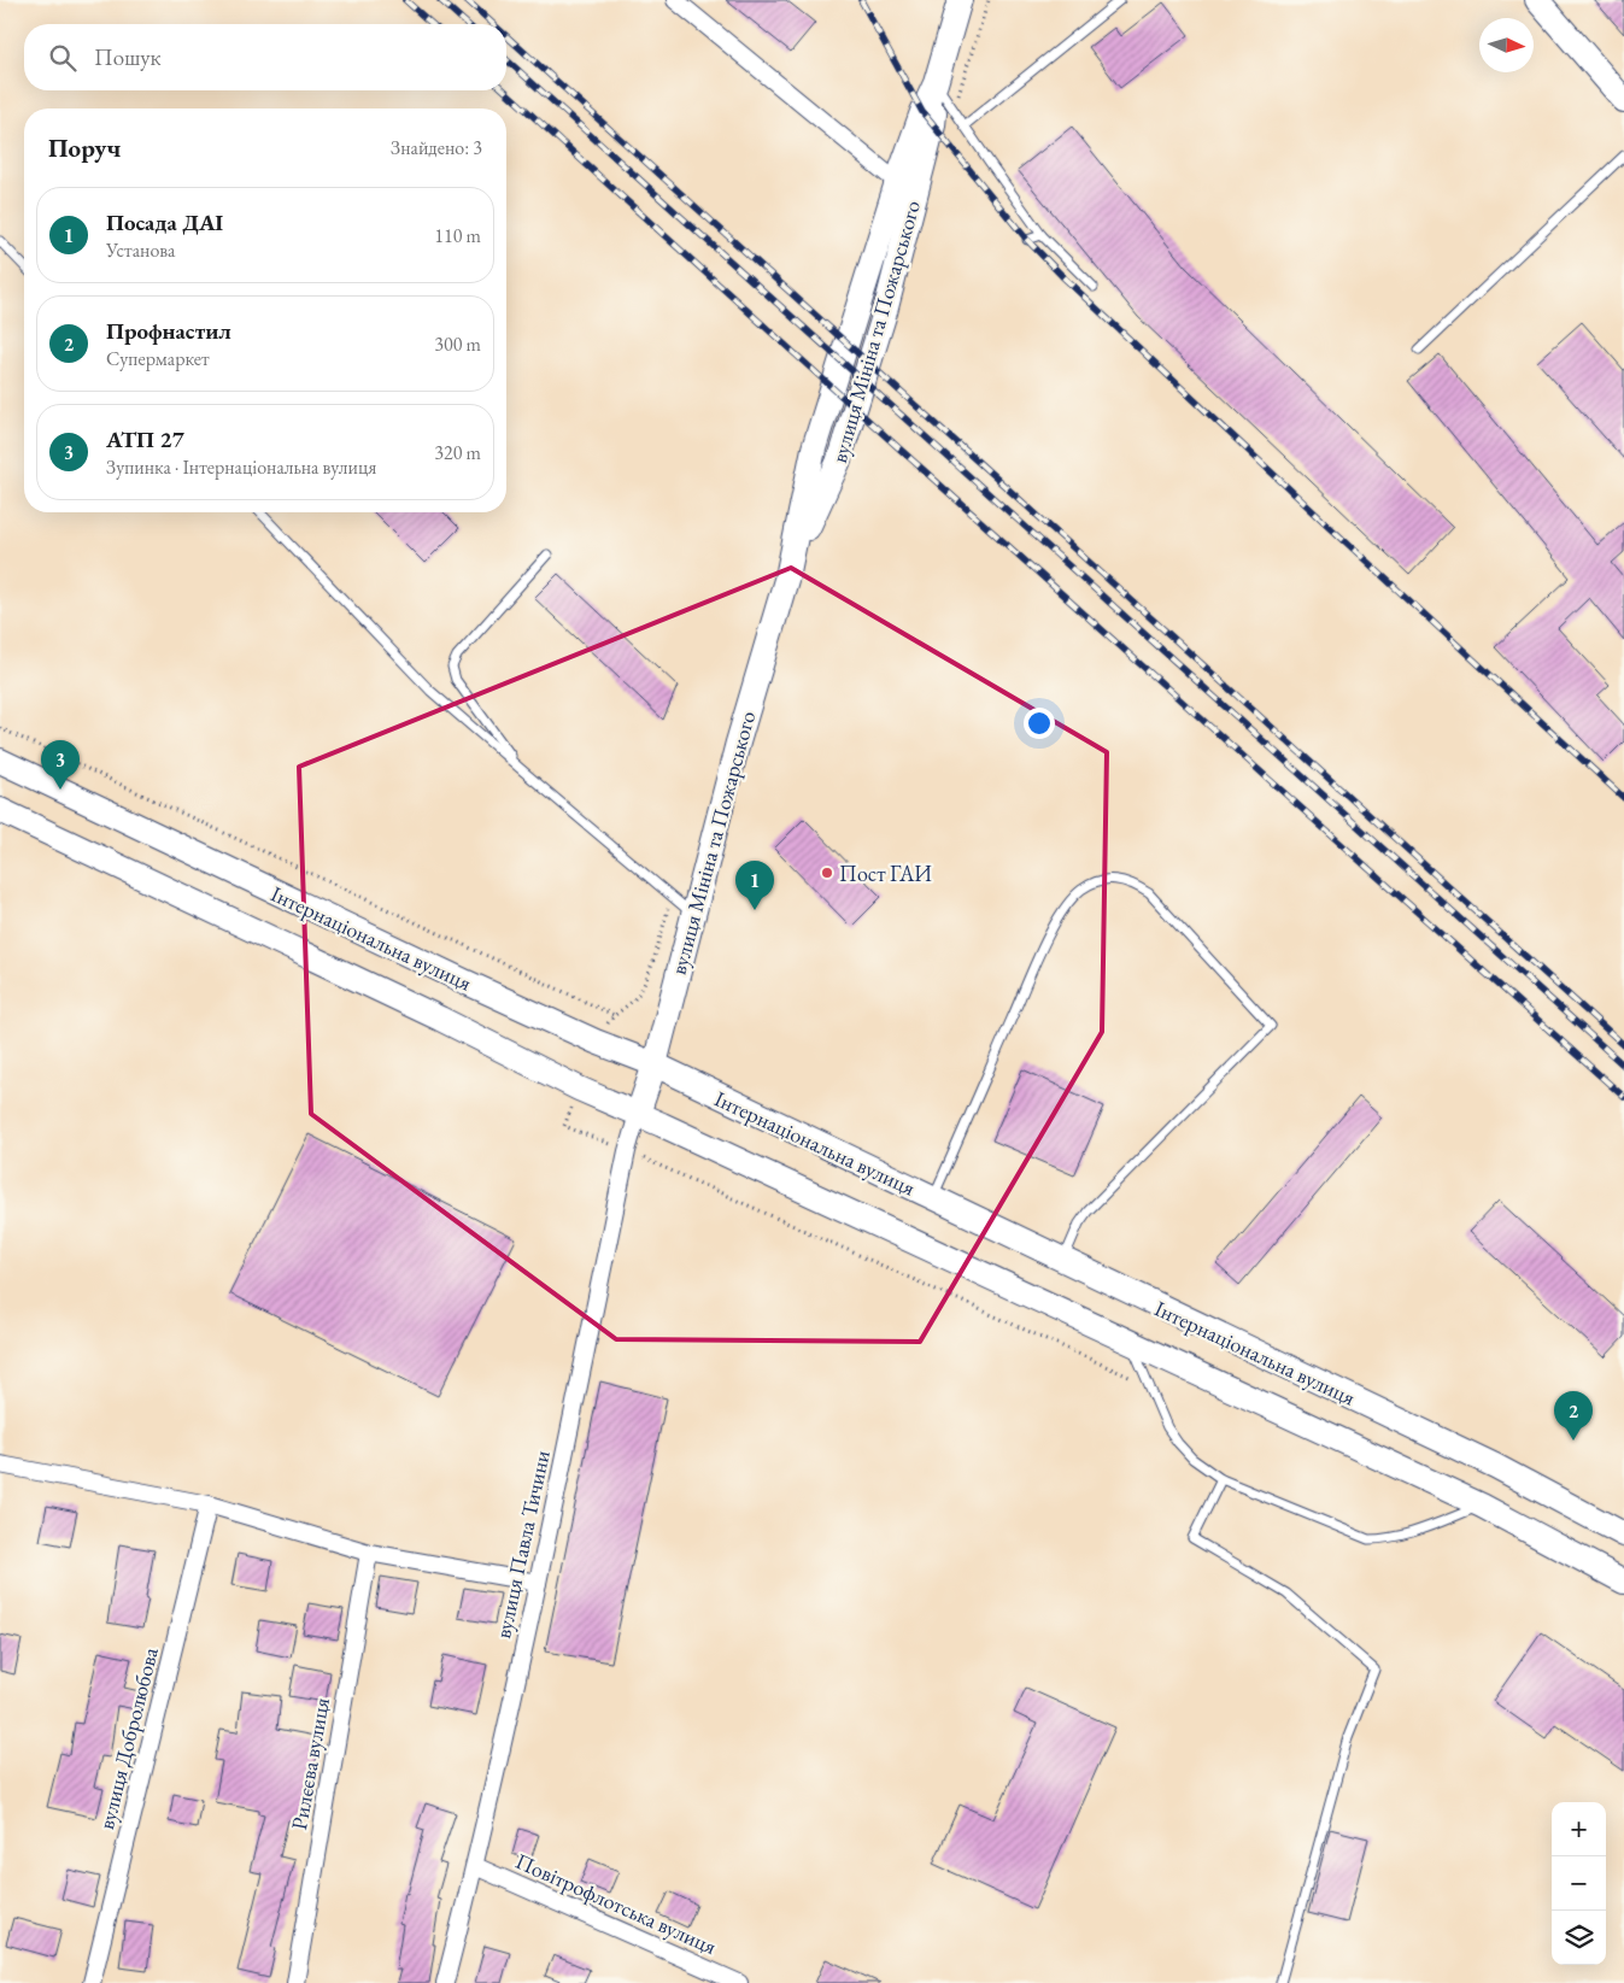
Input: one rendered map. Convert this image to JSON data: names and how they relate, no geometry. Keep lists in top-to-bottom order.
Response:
{
  "streets": {
    "main road": ["вулиця Мініна та Пожарського", "Інтернаціональна вулиця"],
    "street": [
      "вулиця Павла Тичини",
      "вулиця Добролюбова",
      "Рилєєва вулиця",
      "Повітрофлотська вулиця"
    ]
  },
  "crossings": [
    ["вулиця Мініна та Пожарського", "Інтернаціональна вулиця"],
    ["вулиця Мініна та Пожарського", "вулиця Павла Тичини"],
    ["Інтернаціональна вулиця", "вулиця Павла Тичини"],
    ["вулиця Павла Тичини", "Повітрофлотська вулиця"]
  ],
  "places": ["Пост ГАИ"],
  "north": "right",
  "page": {
    "search": "Пошук",
    "heading": ["Поруч", "Знайдено: 3"],
    "list": [
      {
        "mark": "1",
        "name": "Посада ДАІ",
        "note": "Установа",
        "value": "110 m"
      },
      {
        "mark": "2",
        "name": "Профнастил",
        "note": "Супермаркет",
        "value": "300 m"
      },
      {
        "mark": "3",
        "name": "АТП 27",
        "note": "Зупинка · Інтернаціональна вулиця",
        "value": "320 m"
      }
    ],
    "pins": ["3", "1", "2"],
    "map_buttons": ["+", "−"]
  }
}
